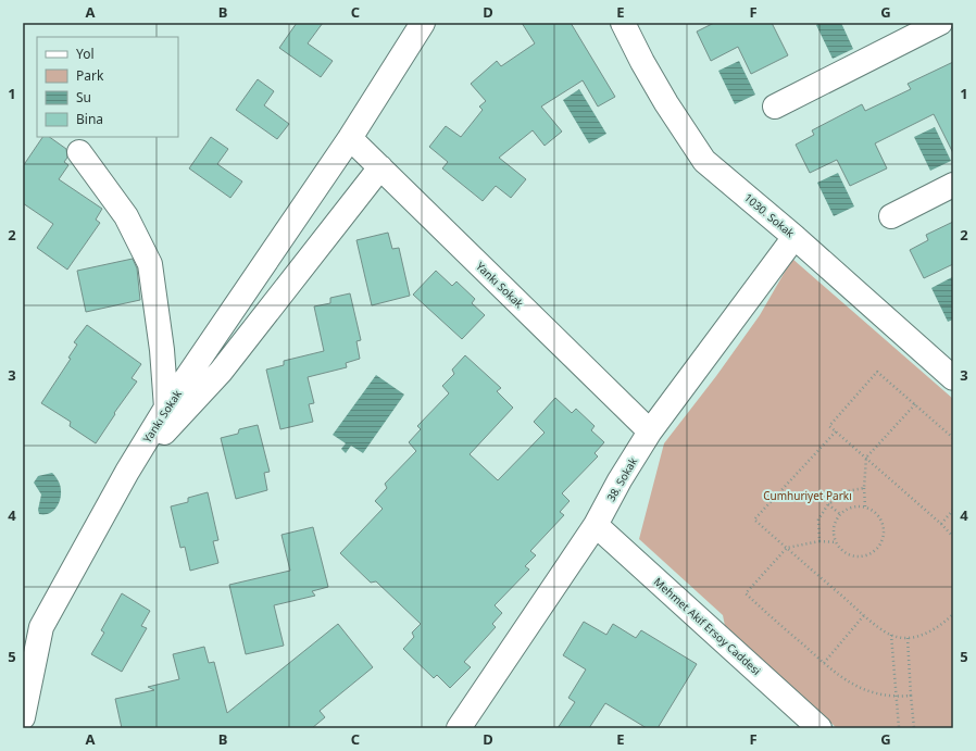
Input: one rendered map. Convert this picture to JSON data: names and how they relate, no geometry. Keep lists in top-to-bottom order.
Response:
{
  "streets": {
    "street": [
      "1030. Sokak",
      "Yankı Sokak",
      "38. Sokak",
      "Mehmet Akif Ersoy Caddesi"
    ]
  },
  "crossings": [
    ["1030. Sokak", "38. Sokak"],
    ["Yankı Sokak", "38. Sokak"],
    ["38. Sokak", "Mehmet Akif Ersoy Caddesi"]
  ],
  "parks": ["Cumhuriyet Parkı"],
  "legend": [
    "Yol",
    "Park",
    "Su",
    "Bina"
  ],
  "grid": {
    "columns": [
      "A",
      "B",
      "C",
      "D",
      "E",
      "F",
      "G"
    ],
    "rows": [
      "1",
      "2",
      "3",
      "4",
      "5"
    ]
  }
}
